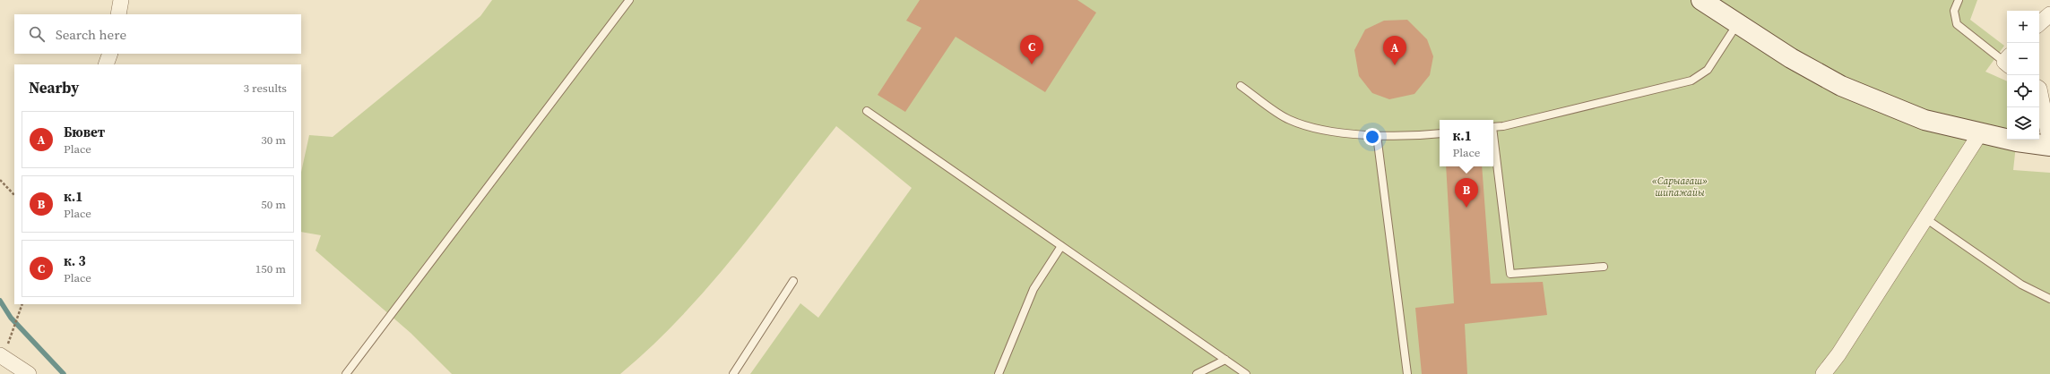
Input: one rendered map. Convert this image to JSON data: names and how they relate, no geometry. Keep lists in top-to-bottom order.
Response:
{
  "parks": ["«Сарыағаш» шипажайы"],
  "page": {
    "map_buttons": ["+", "−"],
    "search": "Search here",
    "pins": ["C", "A", "B"],
    "heading": ["Nearby", "3 results"],
    "list": [
      {
        "mark": "A",
        "name": "Бювет",
        "note": "Place",
        "value": "30 m"
      },
      {
        "mark": "B",
        "name": "к.1",
        "note": "Place",
        "value": "50 m"
      },
      {
        "mark": "C",
        "name": "к. 3",
        "note": "Place",
        "value": "150 m"
      }
    ],
    "popup": ["к.1", "Place"]
  }
}
